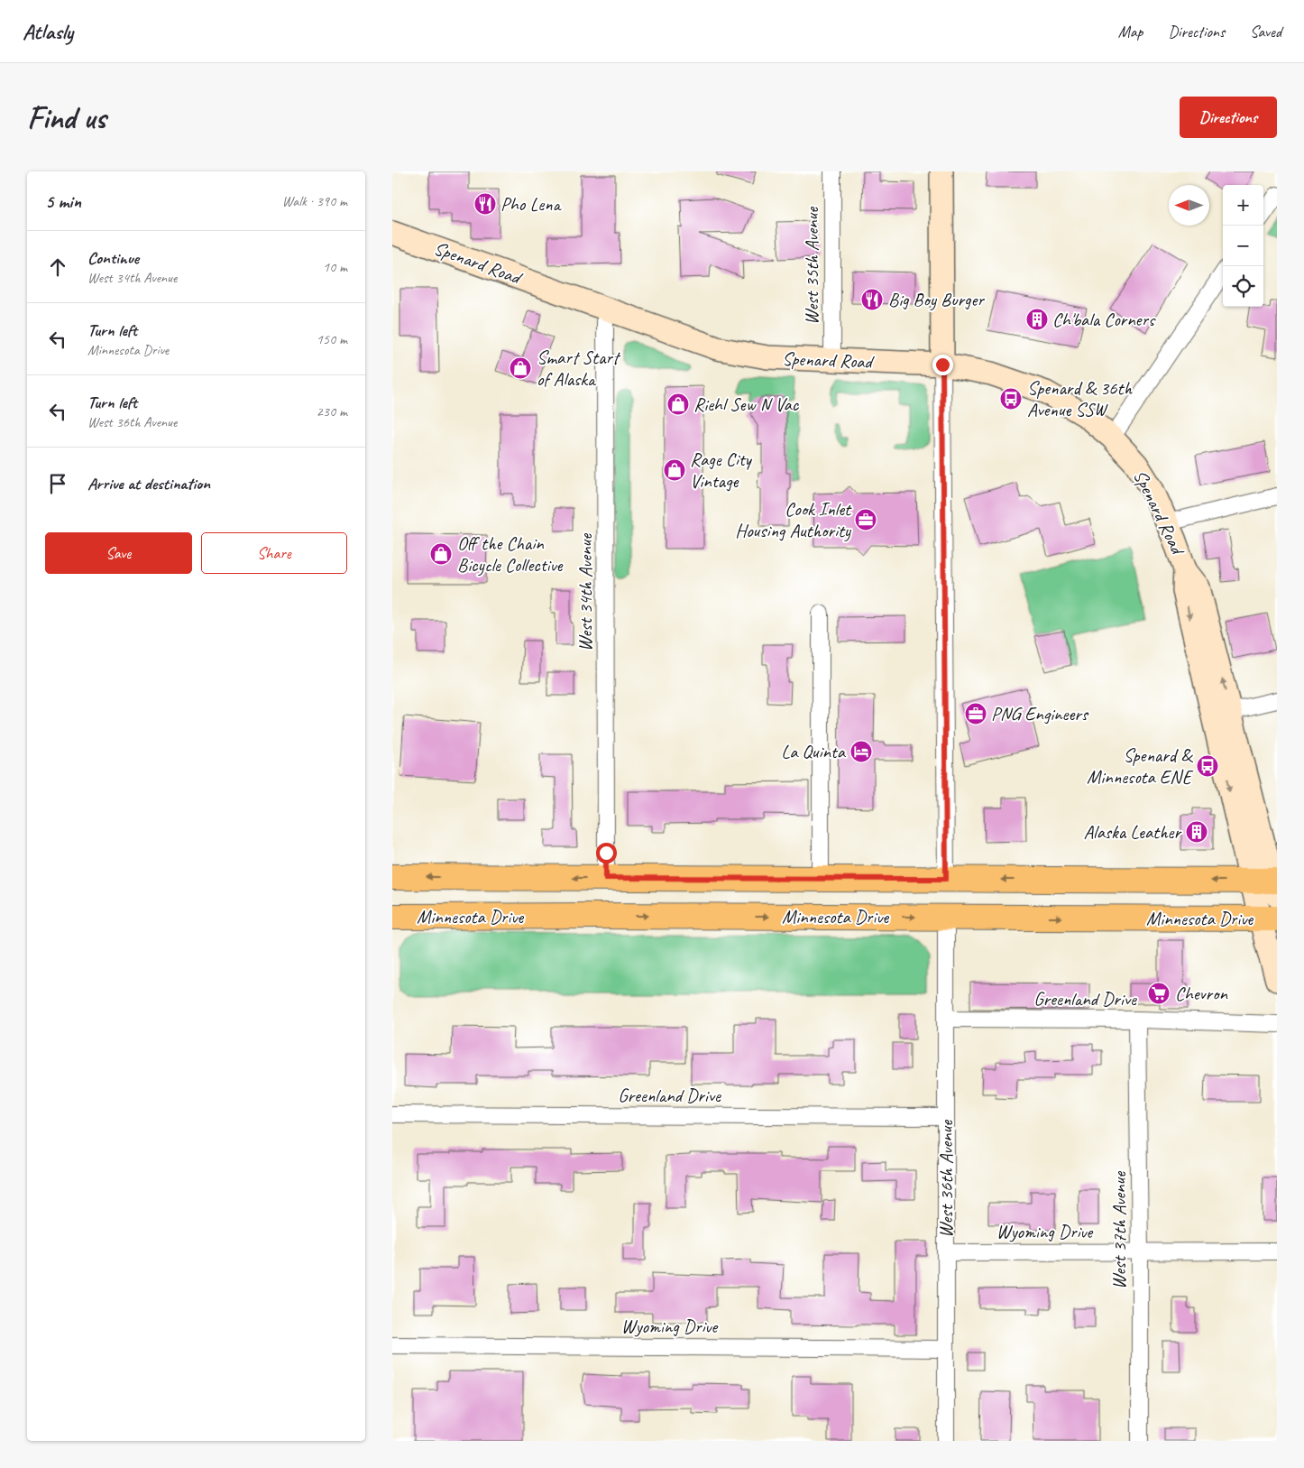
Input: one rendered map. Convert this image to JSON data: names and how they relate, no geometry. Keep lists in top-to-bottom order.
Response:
{
  "streets": {
    "main road": ["Spenard Road", "Minnesota Drive"],
    "street": [
      "West 35th Avenue",
      "West 34th Avenue",
      "Greenland Drive",
      "West 36th Avenue",
      "West 37th Avenue",
      "Wyoming Drive"
    ]
  },
  "crossings": [
    ["Spenard Road", "West 35th Avenue"],
    ["Spenard Road", "West 34th Avenue"],
    ["Spenard Road", "Minnesota Drive"],
    ["West 34th Avenue", "Minnesota Drive"],
    ["Minnesota Drive", "West 36th Avenue"],
    ["Greenland Drive", "West 36th Avenue"],
    ["Greenland Drive", "West 37th Avenue"],
    ["West 36th Avenue", "Wyoming Drive"],
    ["West 37th Avenue", "Wyoming Drive"]
  ],
  "places": {
    "restaurant": ["Pho Lena", "Big Boy Burger"],
    "building": ["Ch'bala Corners", "Alaska Leather"],
    "shop": [
      "Smart Start of Alaska",
      "Riehl Sew N Vac",
      "Rage City Vintage",
      "Off the Chain Bicycle Collective"
    ],
    "bus stop": ["Spenard & 36th Avenue SSW", "Spenard & Minnesota ENE"],
    "office": ["Cook Inlet Housing Authority", "PNG Engineers"],
    "hotel": ["La Quinta"],
    "supermarket": ["Chevron"]
  },
  "north": "left",
  "page": {
    "header": "Atlasly",
    "nav": ["Map", "Directions", "Saved"],
    "buttons": [
      "Directions",
      ["Save", "Share"]
    ],
    "title": "Find us",
    "heading": ["5 min", "Walk · 390 m"],
    "map_buttons": ["+", "−"],
    "list": [
      ["Continue", "West 34th Avenue", "10 m"],
      ["Turn left", "Minnesota Drive", "150 m"],
      ["Turn left", "West 36th Avenue", "230 m"],
      "Arrive at destination"
    ]
  }
}
